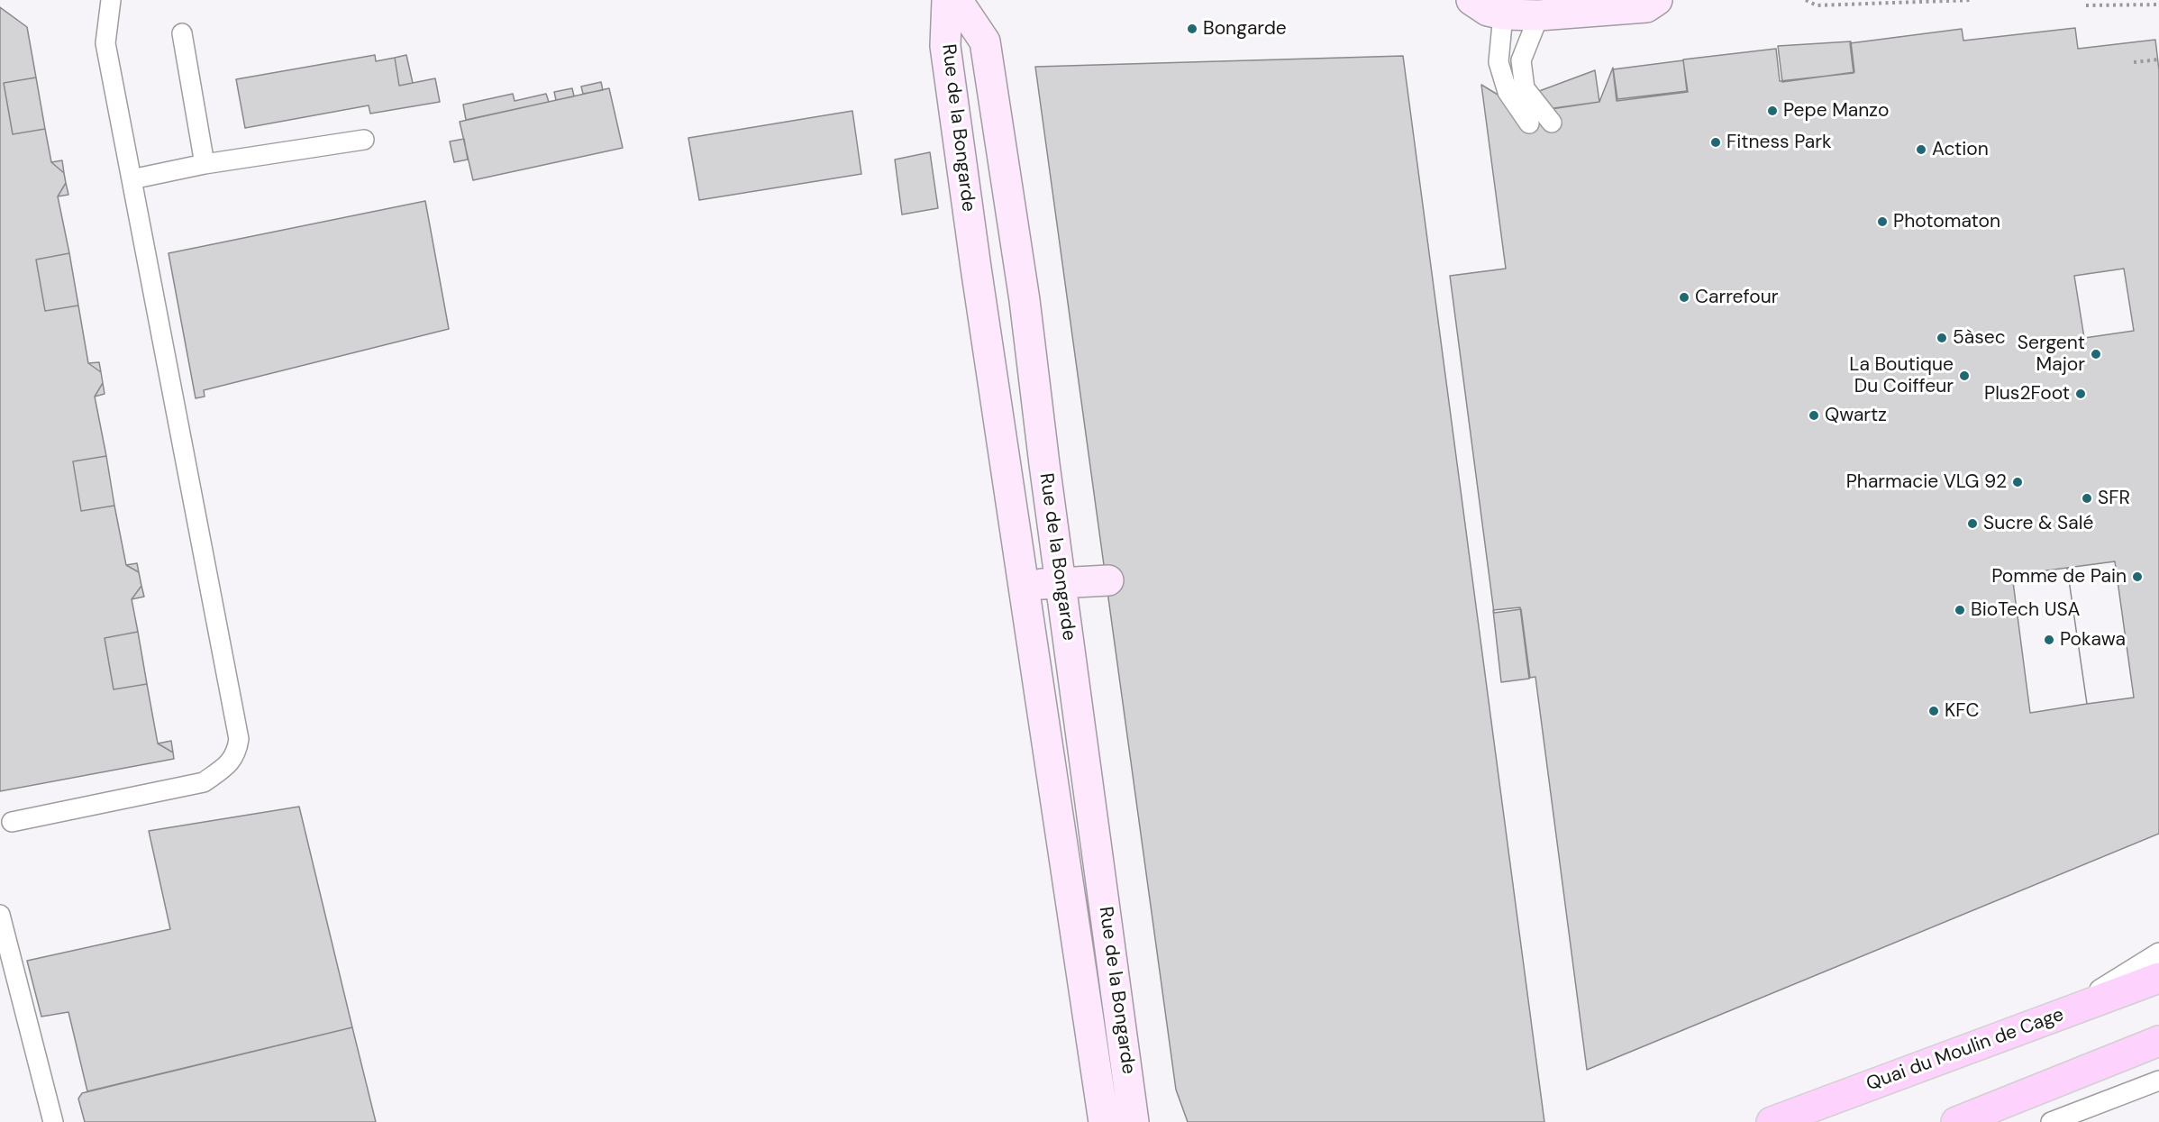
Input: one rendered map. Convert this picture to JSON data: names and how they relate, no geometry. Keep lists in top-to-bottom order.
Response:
{
  "streets": {
    "main road": ["Quai du Moulin de Cage"],
    "street": ["Rue de la Bongarde"]
  },
  "places": [
    "Bongarde",
    "Pepe Manzo",
    "Fitness Park",
    "Action",
    "Photomaton",
    "Carrefour",
    "5àsec",
    "Sergent Major",
    "La Boutique Du Coiffeur",
    "Plus2Foot",
    "Qwartz",
    "Pharmacie VLG 92",
    "SFR",
    "Sucre & Salé",
    "Pomme de Pain",
    "BioTech USA",
    "Pokawa",
    "KFC"
  ]
}
